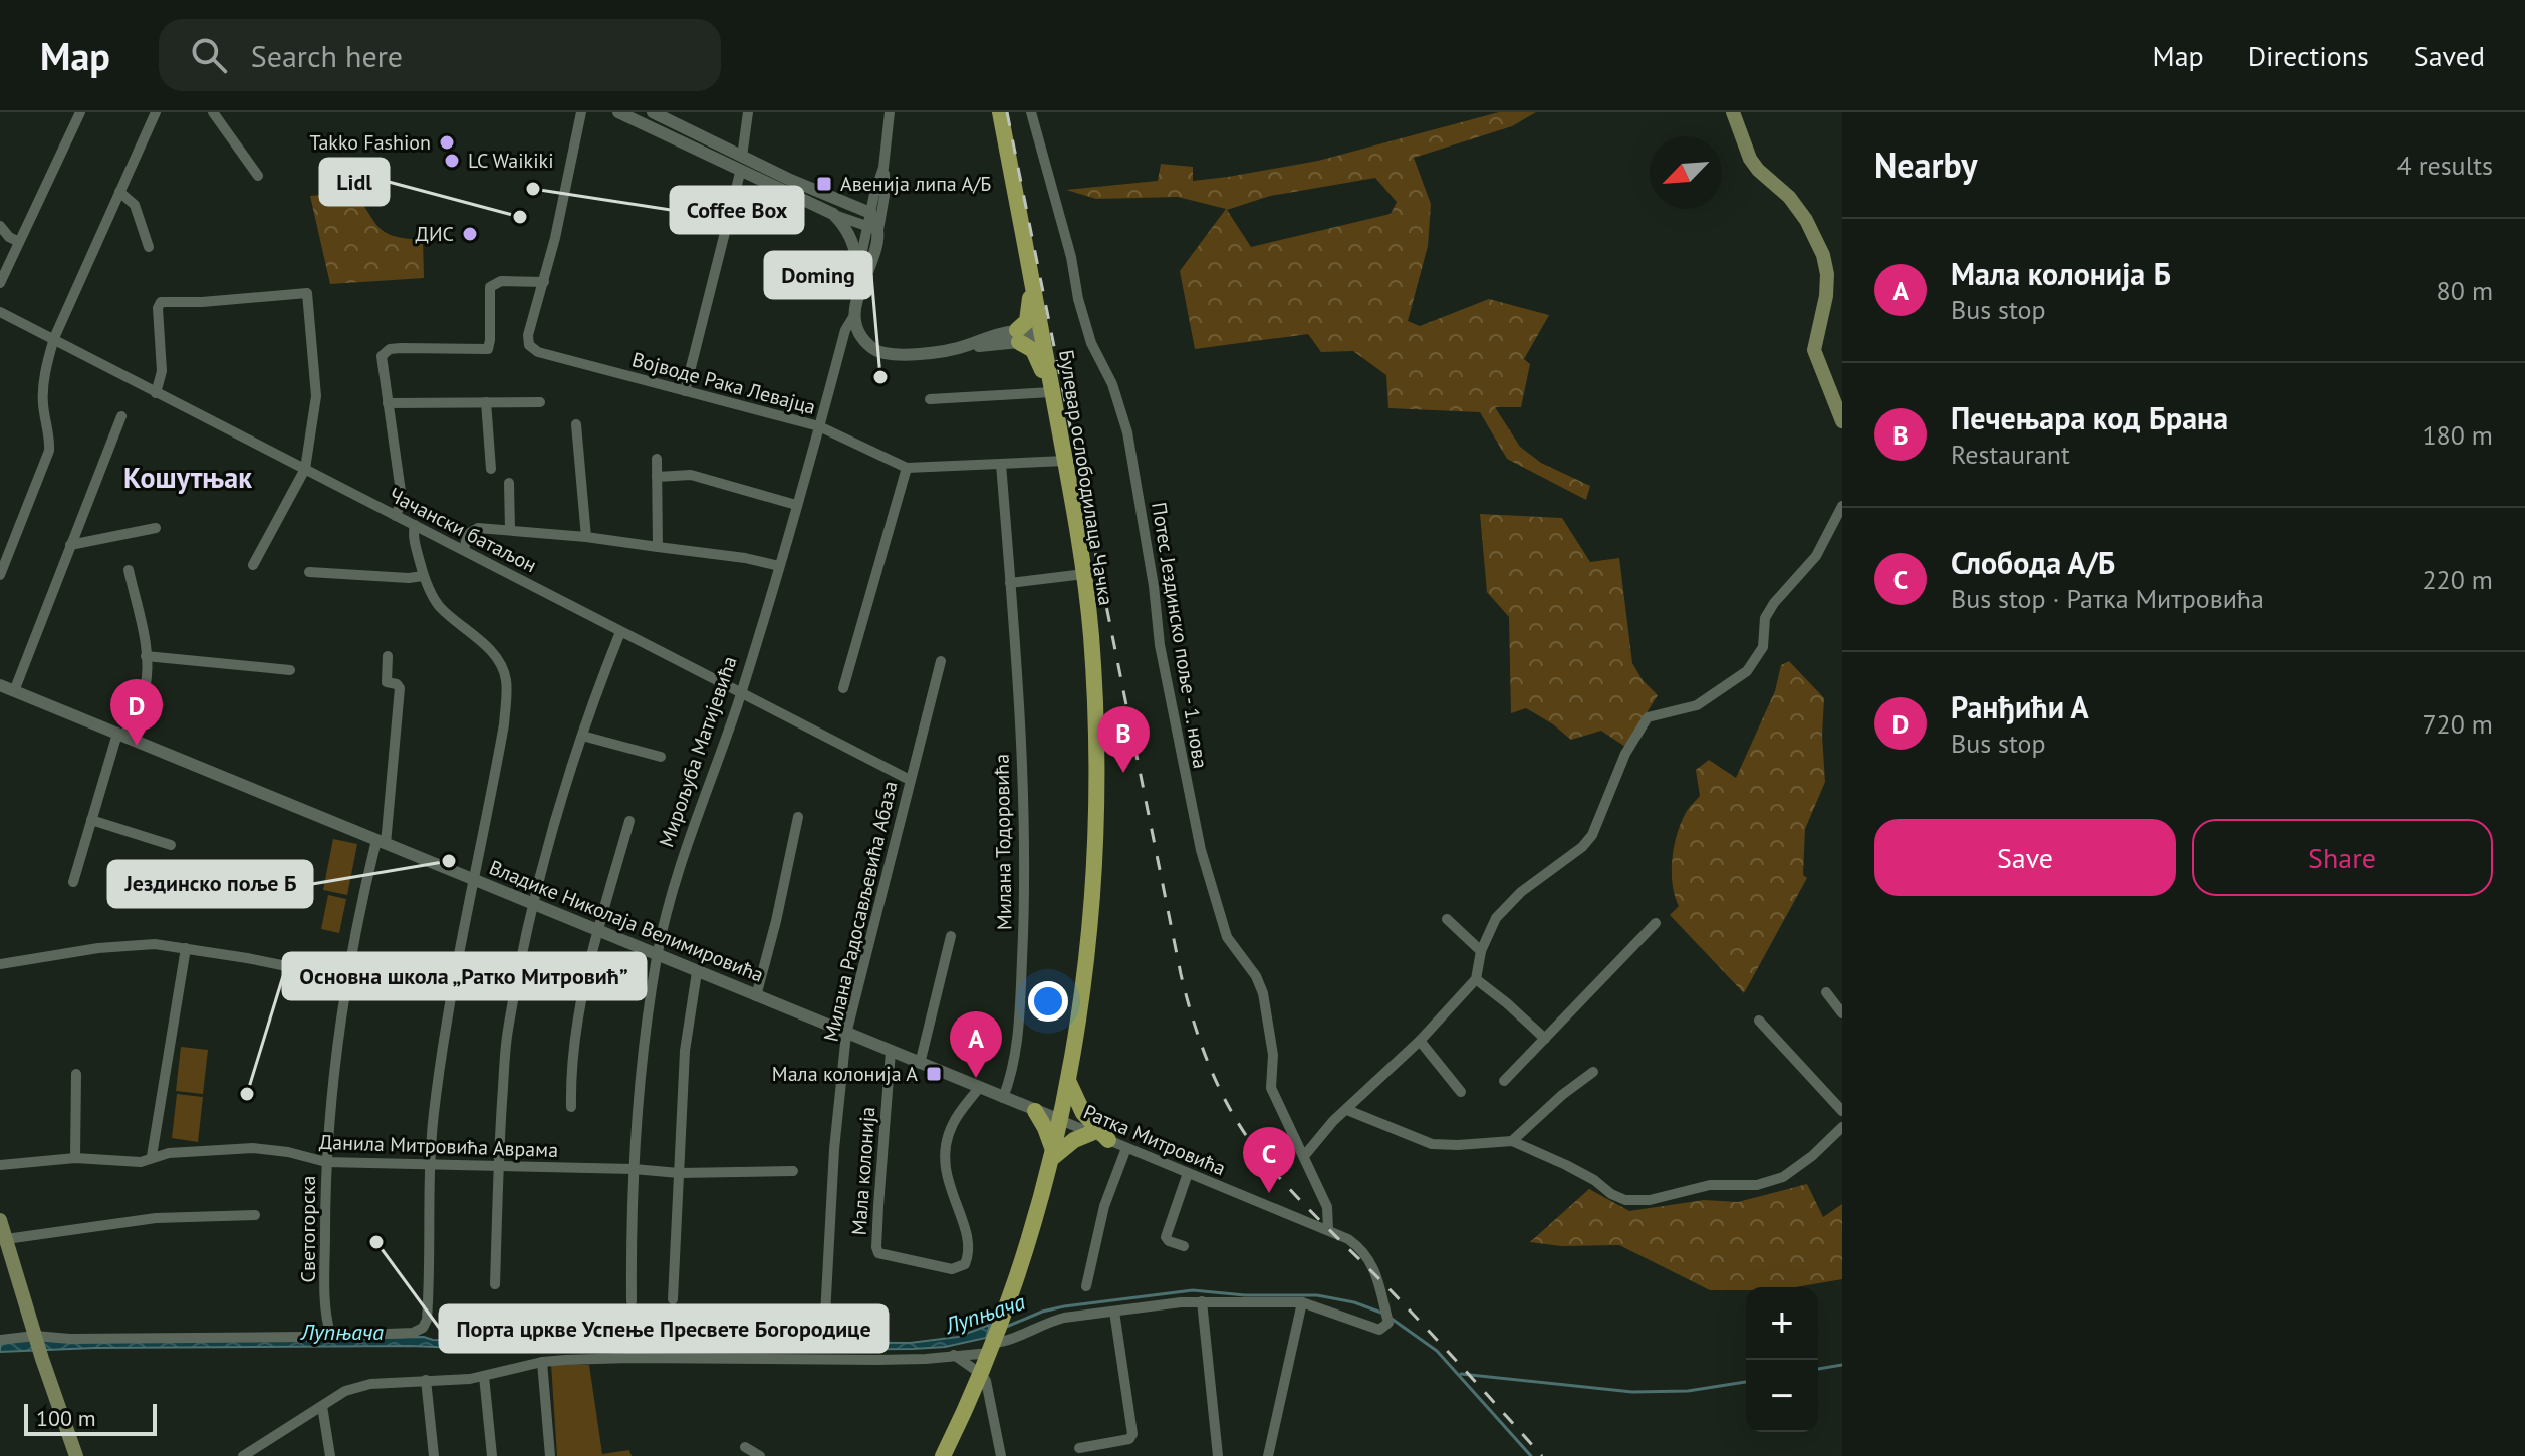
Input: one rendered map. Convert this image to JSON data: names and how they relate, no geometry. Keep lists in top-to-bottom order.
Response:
{
  "streets": {
    "main road": ["Булевар ослободилаца Чачка"],
    "street": [
      "Војводе Рака Левајца",
      "Чачански батаљон",
      "Потес Јездинско поље - 1. нова",
      "Мирољуба Матијевића",
      "Милана Тодоровића",
      "Милана Радосављевића Абаза",
      "Владике Николаја Велимировића",
      "Ратка Митровића",
      "Данила Митровића Аврама",
      "Мала колонија",
      "Светогорска"
    ]
  },
  "crossings": [
    ["Војводе Рака Левајца", "Булевар ослободилаца Чачка"],
    ["Војводе Рака Левајца", "Мирољуба Матијевића"],
    ["Војводе Рака Левајца", "Милана Тодоровића"],
    ["Булевар ослободилаца Чачка", "Владике Николаја Велимировића"],
    ["Булевар ослободилаца Чачка", "Ратка Митровића"],
    ["Чачански батаљон", "Мирољуба Матијевића"],
    ["Чачански батаљон", "Милана Радосављевића Абаза"],
    ["Потес Јездинско поље - 1. нова", "Ратка Митровића"],
    ["Мирољуба Матијевића", "Владике Николаја Велимировића"],
    ["Мирољуба Матијевића", "Данила Митровића Аврама"],
    ["Милана Тодоровића", "Владике Николаја Велимировића"],
    ["Милана Радосављевића Абаза", "Владике Николаја Велимировића"],
    ["Владике Николаја Велимировића", "Ратка Митровића"],
    ["Владике Николаја Велимировића", "Мала колонија"],
    ["Владике Николаја Велимировића", "Светогорска"],
    ["Данила Митровића Аврама", "Светогорска"]
  ],
  "districts": ["Кошутњак"],
  "water": ["Лупњача"],
  "places": {
    "other": [
      "Takko Fashion",
      "LC Waikiki",
      "Coffee Box",
      "Lidl",
      "ДИС",
      "Doming",
      "Јездинско поље Б",
      "Основна школа „Ратко Митровић”",
      "Порта цркве Успење Пресвете Богородице"
    ],
    "transit": ["Авенија липа А/Б", "Мала колонија А"]
  },
  "scale_bar": "100 m",
  "north": "bottom left",
  "page": {
    "header": "Map",
    "search": "Search here",
    "nav": ["Map", "Directions", "Saved"],
    "heading": ["Nearby", "4 results"],
    "list": [
      {
        "mark": "A",
        "name": "Мала колонија Б",
        "note": "Bus stop",
        "value": "80 m"
      },
      {
        "mark": "B",
        "name": "Печењара код Брана",
        "note": "Restaurant",
        "value": "180 m"
      },
      {
        "mark": "C",
        "name": "Слобода А/Б",
        "note": "Bus stop · Ратка Митровића",
        "value": "220 m"
      },
      {
        "mark": "D",
        "name": "Ранђићи А",
        "note": "Bus stop",
        "value": "720 m"
      }
    ],
    "pins": [
      "D",
      "B",
      "A",
      "C"
    ],
    "buttons": ["Save", "Share"],
    "map_buttons": ["+", "−"],
    "scale": "100 m"
  }
}
